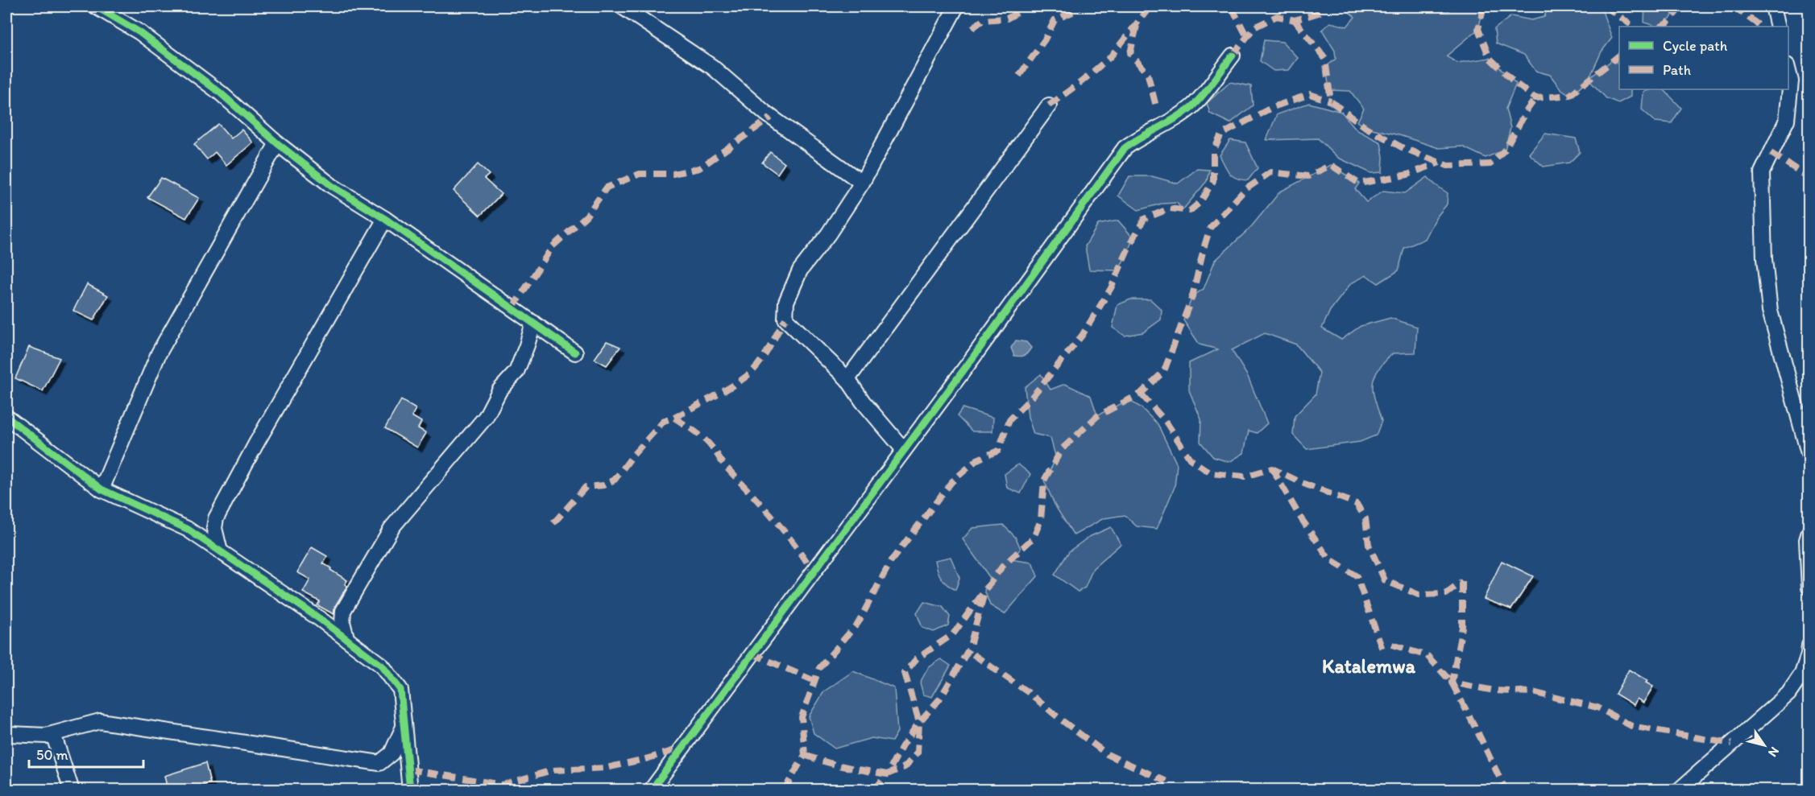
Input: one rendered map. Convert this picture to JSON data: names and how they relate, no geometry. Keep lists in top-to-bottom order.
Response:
{
  "districts": ["Katalemwa"],
  "legend": ["Cycle path", "Path"],
  "scale_bar": "50 m",
  "north": "bottom right"
}
